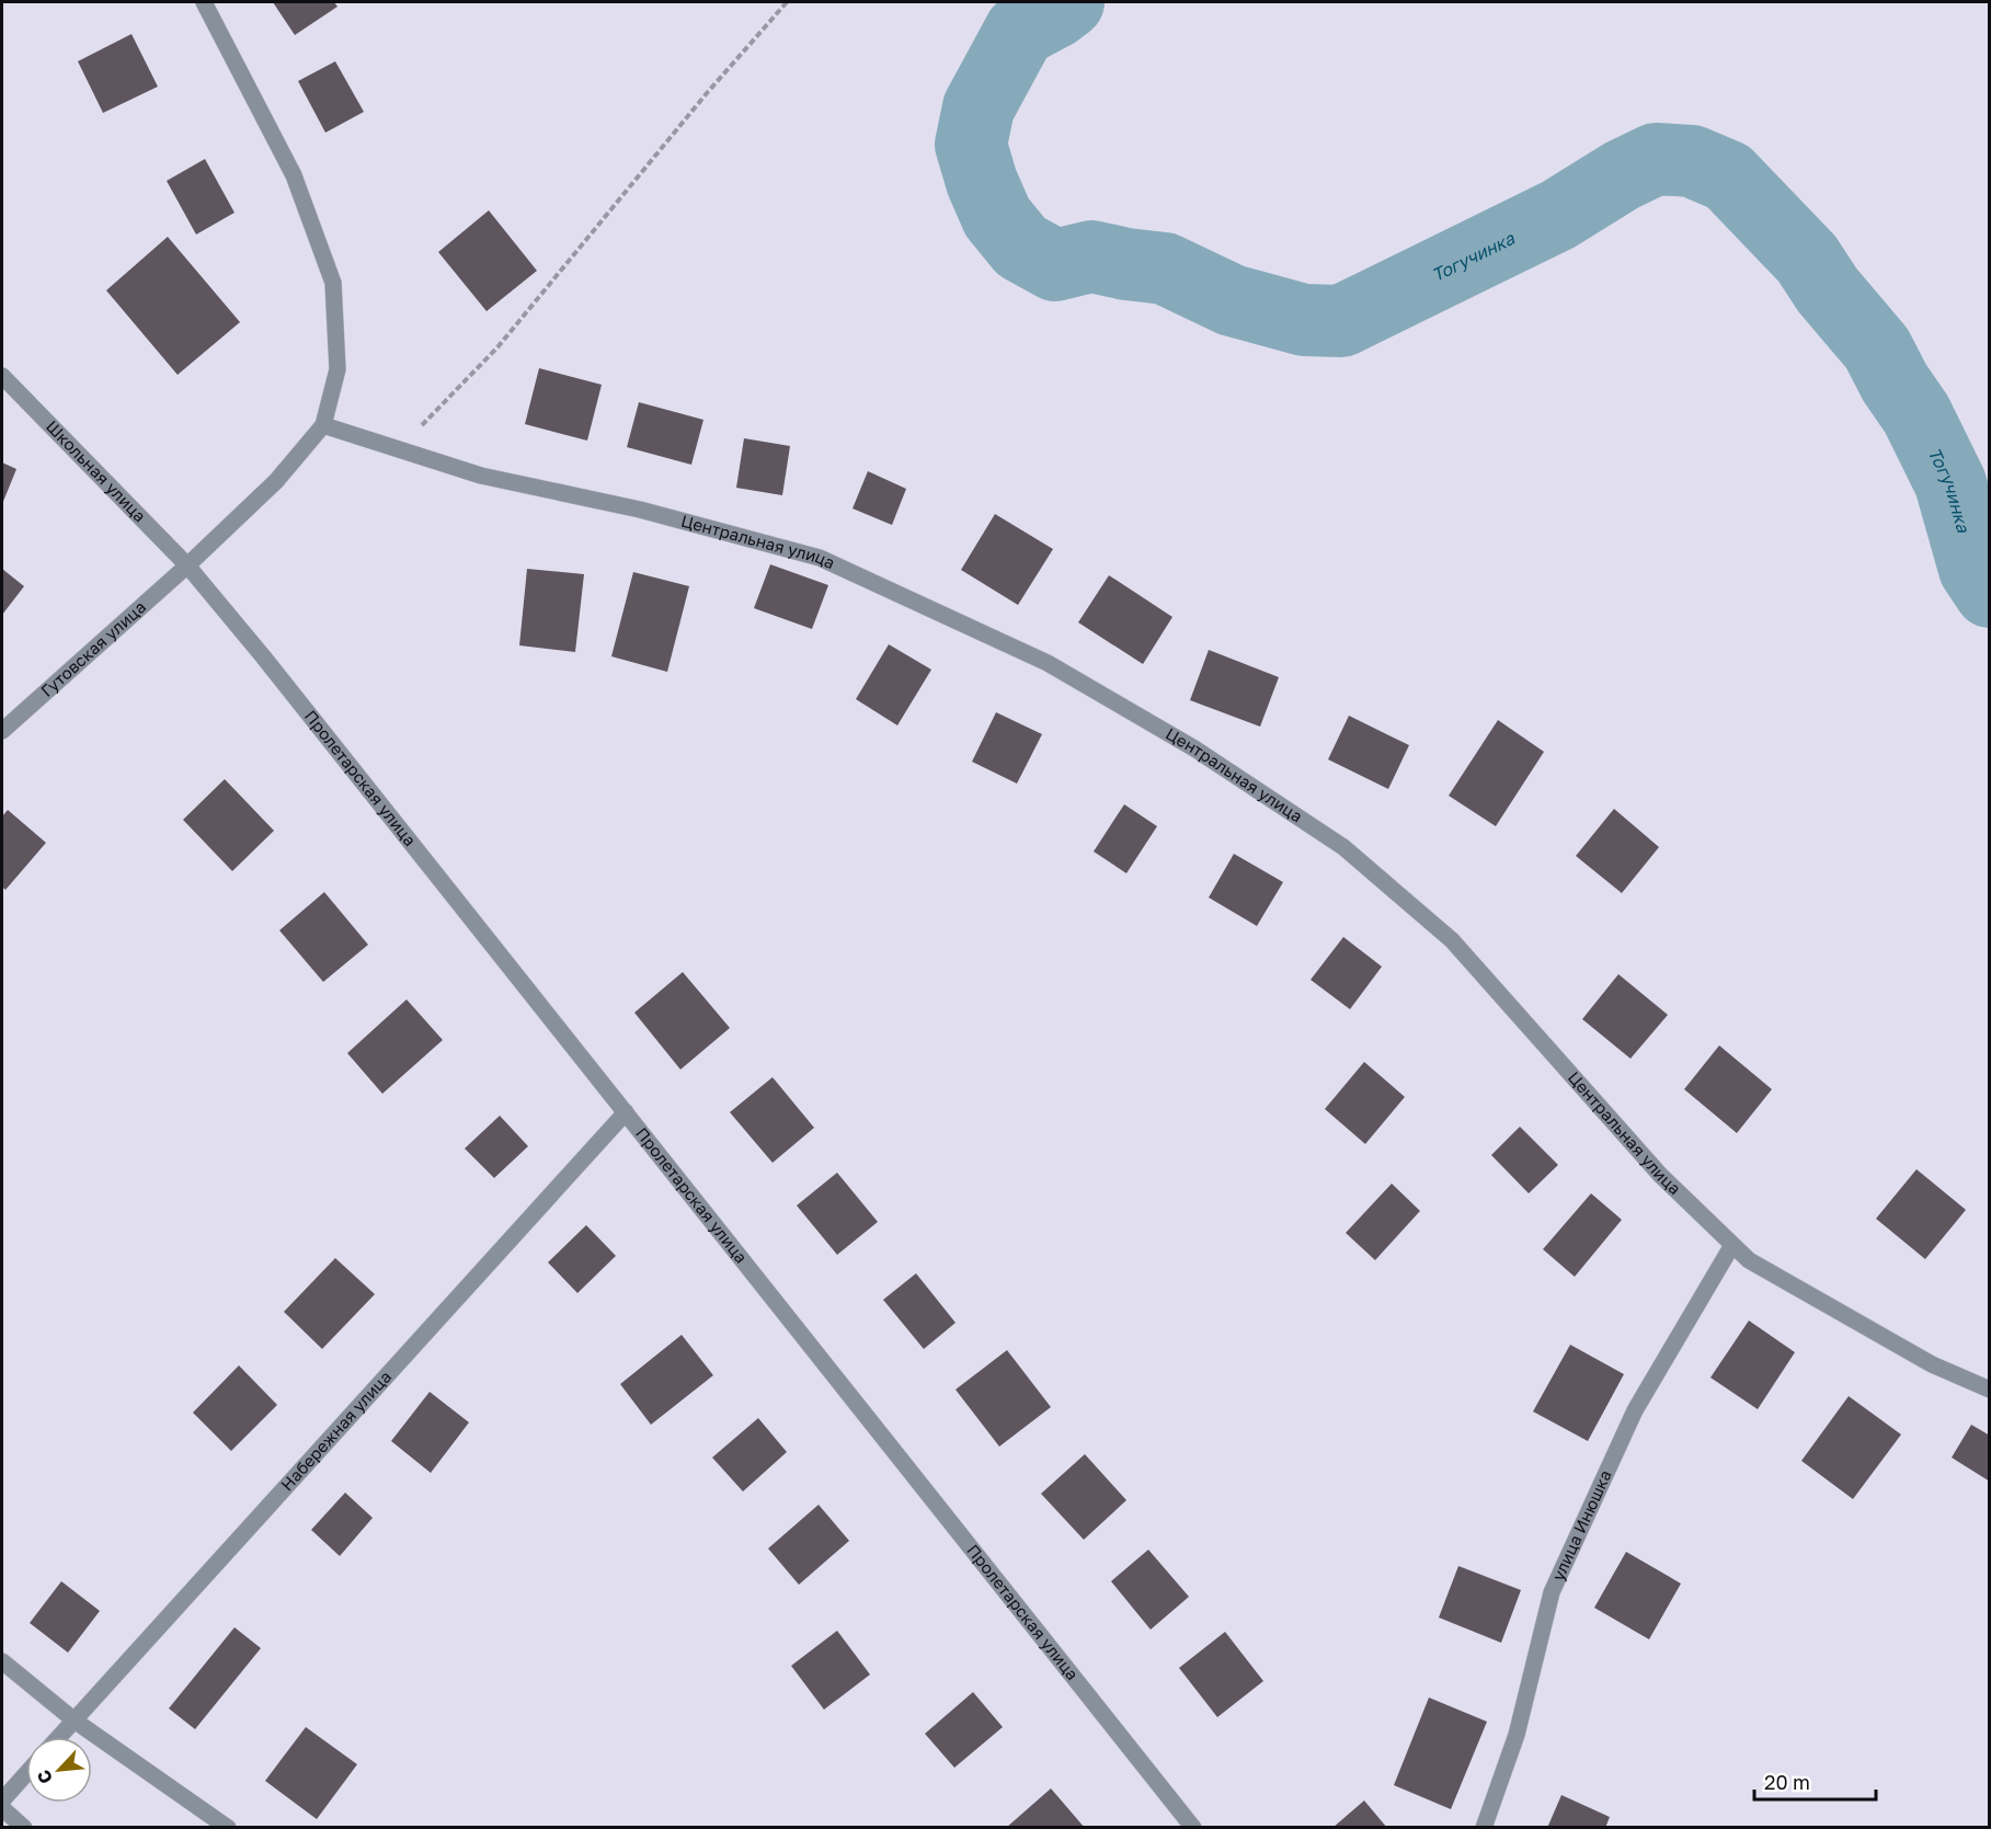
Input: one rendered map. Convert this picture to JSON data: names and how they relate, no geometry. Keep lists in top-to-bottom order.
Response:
{
  "streets": {
    "street": [
      "Школьная улица",
      "Центральная улица",
      "Гутовская улица",
      "Пролетарская улица",
      "Набережная улица",
      "улица Инюшка"
    ]
  },
  "crossings": [
    ["Школьная улица", "Гутовская улица"],
    ["Школьная улица", "Пролетарская улица"],
    ["Центральная улица", "Гутовская улица"],
    ["Центральная улица", "улица Инюшка"],
    ["Гутовская улица", "Пролетарская улица"],
    ["Пролетарская улица", "Набережная улица"]
  ],
  "water": ["Тогучинка"],
  "scale_bar": "20 m",
  "north": "bottom left"
}
